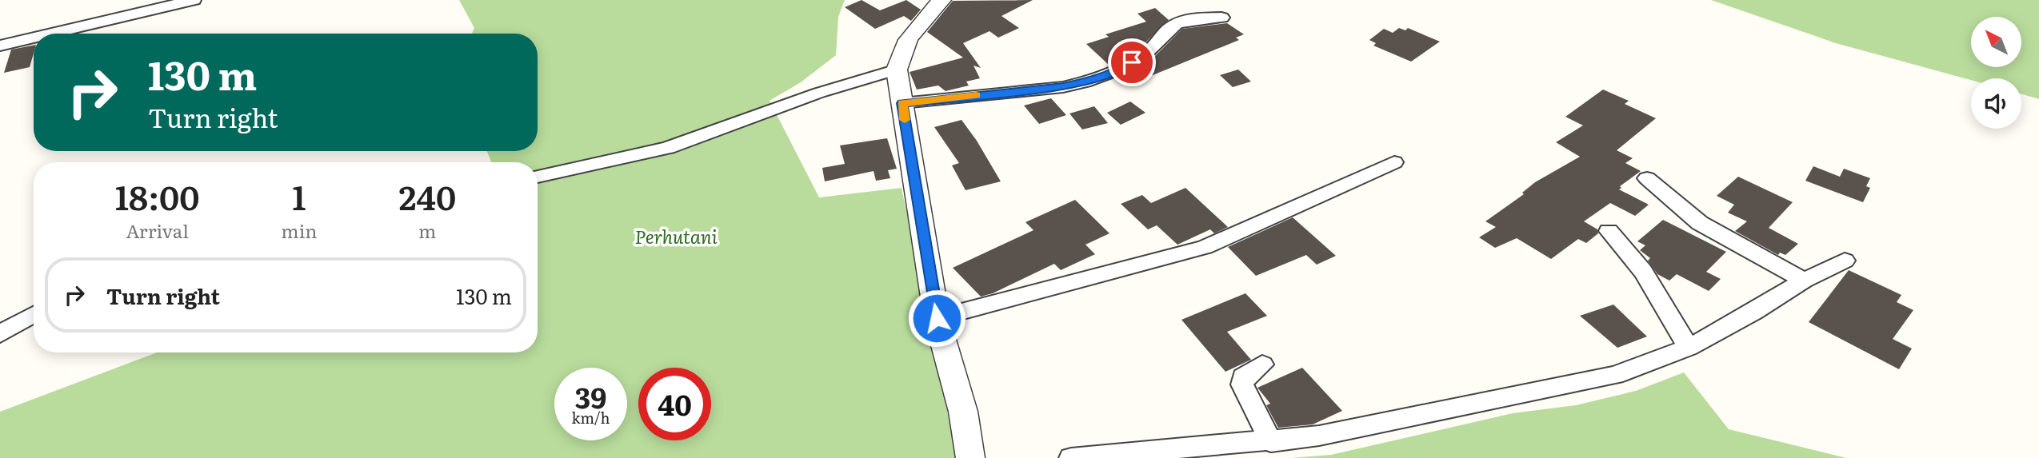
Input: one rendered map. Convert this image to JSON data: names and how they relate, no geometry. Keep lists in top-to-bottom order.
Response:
{
  "parks": ["Perhutani"],
  "north": "top left",
  "page": {
    "turn": ["130 m", "Turn right"],
    "eta": [
      "18:00",
      "Arrival",
      "1",
      "min",
      "240",
      "m"
    ],
    "list": [
      {
        "name": "Turn right",
        "value": "130 m"
      }
    ],
    "speed": "39 km/h",
    "limit": "40"
  }
}
